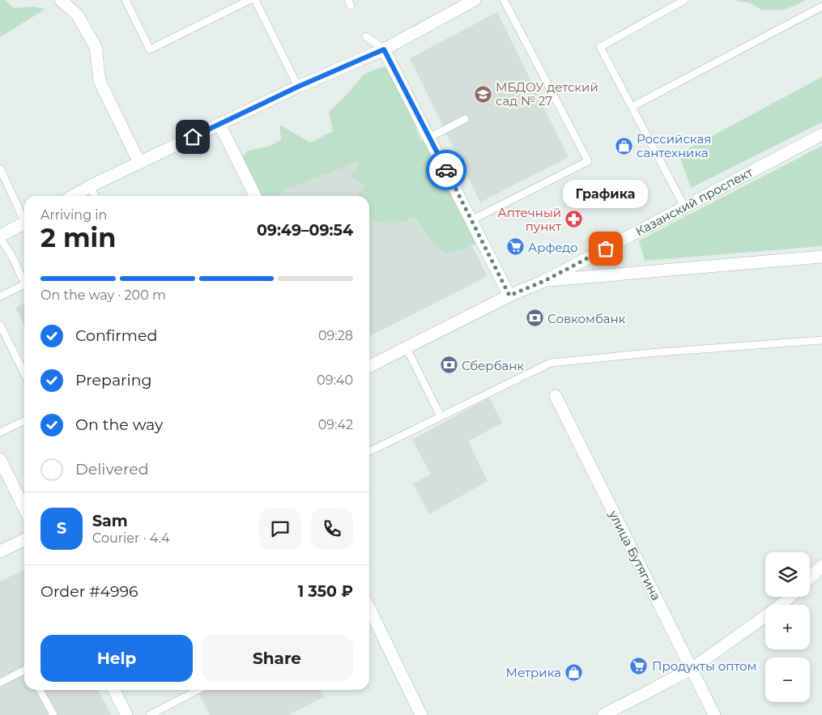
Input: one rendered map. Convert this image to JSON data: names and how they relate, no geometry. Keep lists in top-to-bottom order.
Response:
{
  "streets": {
    "street": ["Казанский проспект", "улица Бутягина"]
  },
  "places": {
    "school or university": ["МБДОУ детский сад № 27"],
    "shop": ["Российская сантехника", "Метрика"],
    "pharmacy": ["Аптечный пункт"],
    "supermarket": ["Арфедо", "Продукты оптом"],
    "other": ["Графика"],
    "bank": ["Совкомбанк", "Сбербанк"]
  },
  "page": {
    "bubble": "Графика",
    "heading": ["2 min", "Arriving in", "09:49–09:54"],
    "panel": [
      "Sam",
      "Courier · 4.4",
      "Order #4996",
      "1 350 ₽"
    ],
    "bar": "On the way · 200 m",
    "list": [
      ["Confirmed", "09:28"],
      ["Preparing", "09:40"],
      ["On the way", "09:42"],
      "Delivered"
    ],
    "round": "S",
    "map_buttons": ["+", "−"],
    "buttons": ["Help", "Share"]
  }
}
